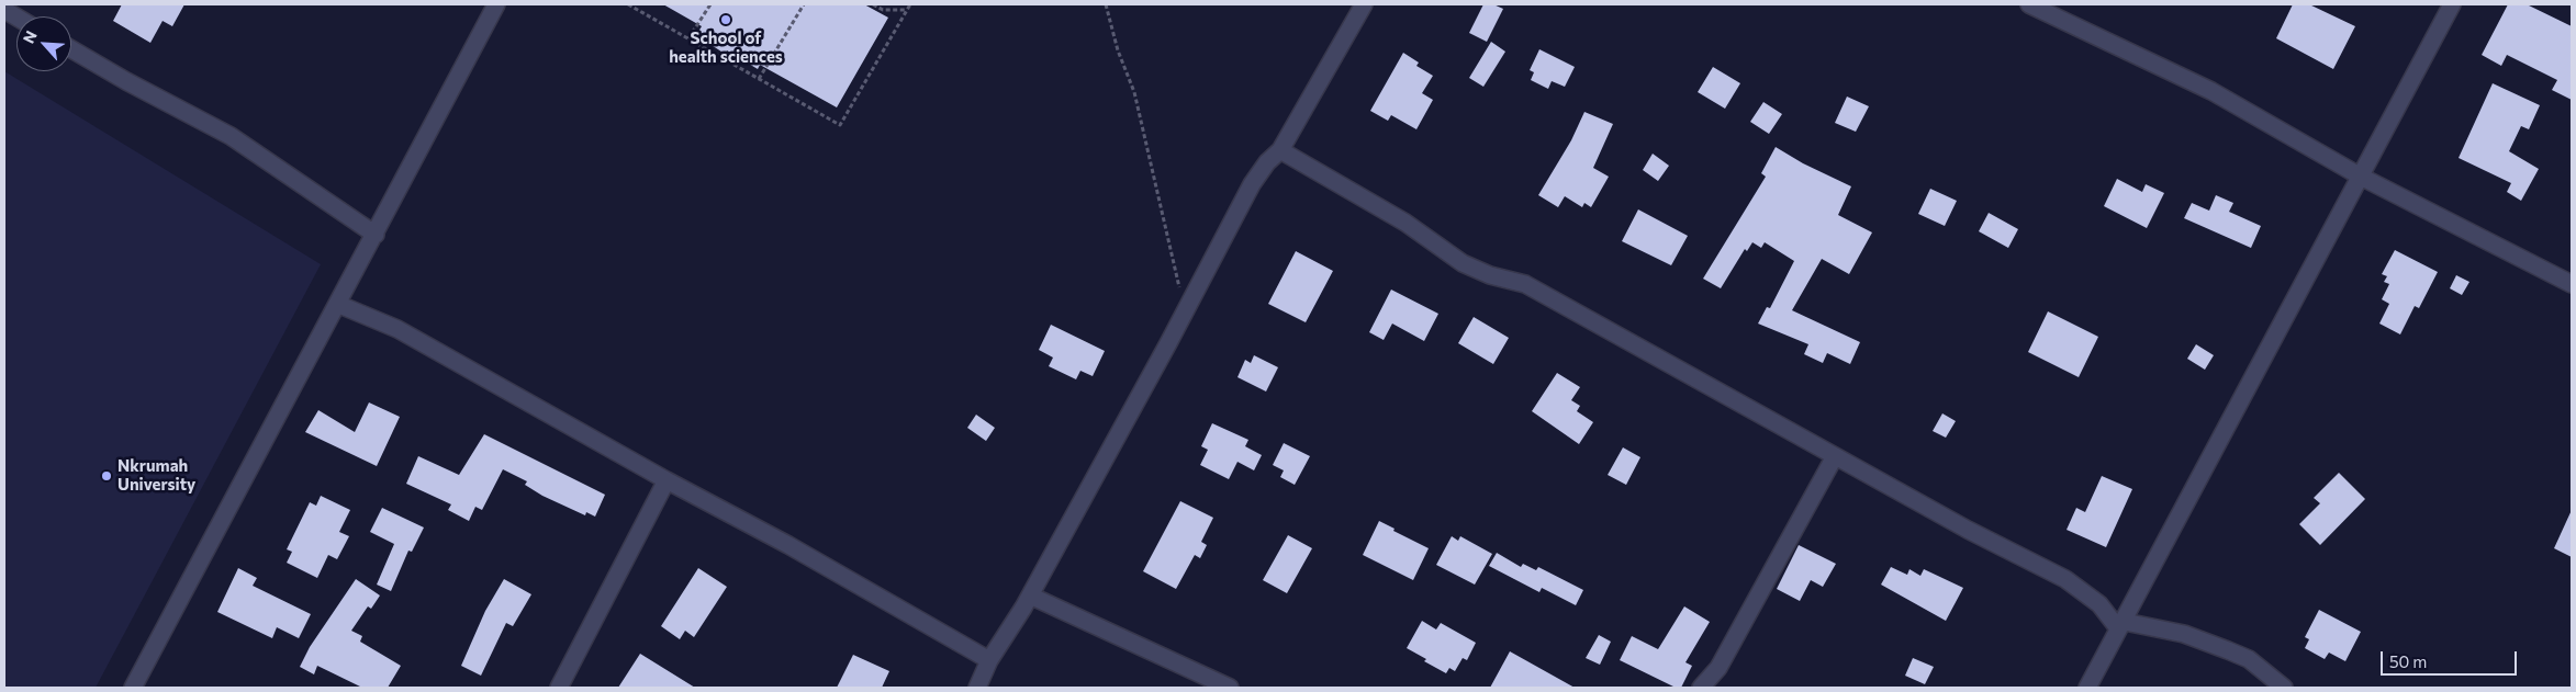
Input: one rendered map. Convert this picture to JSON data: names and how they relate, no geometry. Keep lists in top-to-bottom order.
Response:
{
  "places": ["School of health sciences", "Nkrumah University"],
  "scale_bar": "50 m",
  "north": "top left"
}
